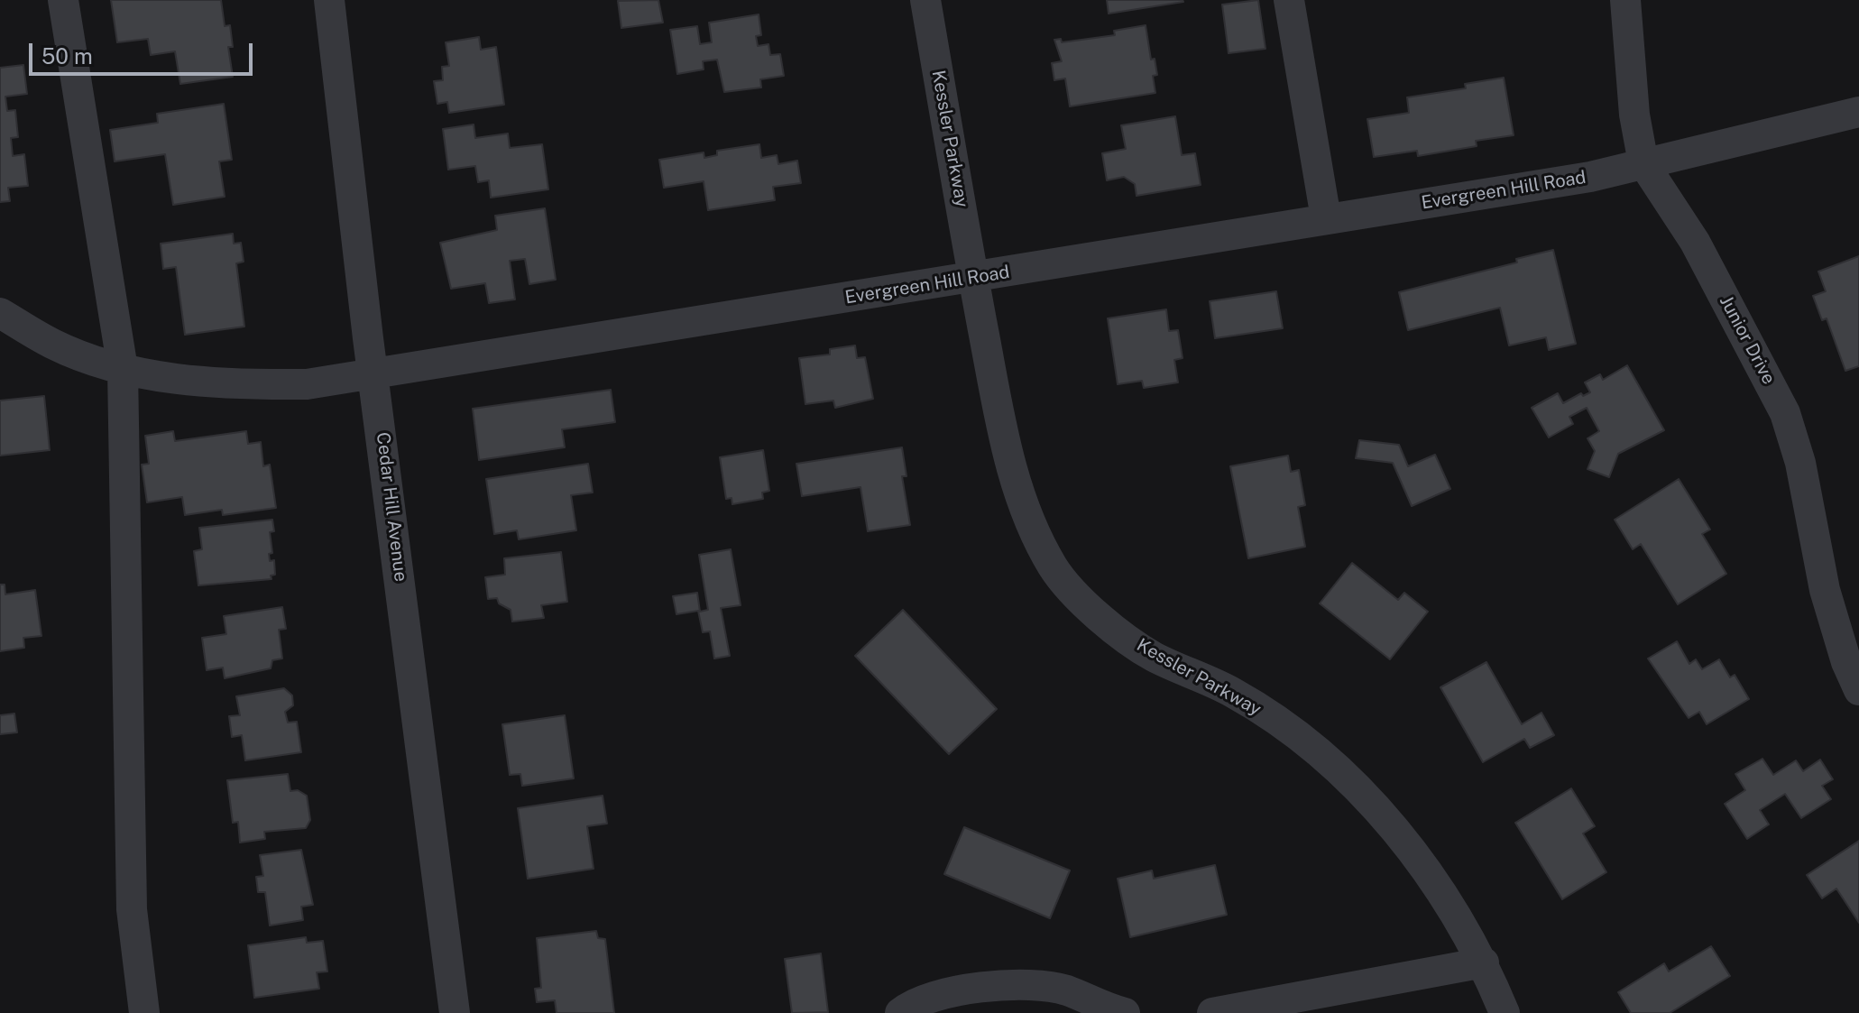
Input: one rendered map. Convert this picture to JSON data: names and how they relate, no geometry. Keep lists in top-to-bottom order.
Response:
{
  "streets": {
    "street": [
      "Kessler Parkway",
      "Evergreen Hill Road",
      "Junior Drive",
      "Cedar Hill Avenue"
    ]
  },
  "crossings": [
    ["Kessler Parkway", "Evergreen Hill Road"],
    ["Evergreen Hill Road", "Junior Drive"],
    ["Evergreen Hill Road", "Cedar Hill Avenue"]
  ],
  "scale_bar": "50 m"
}
